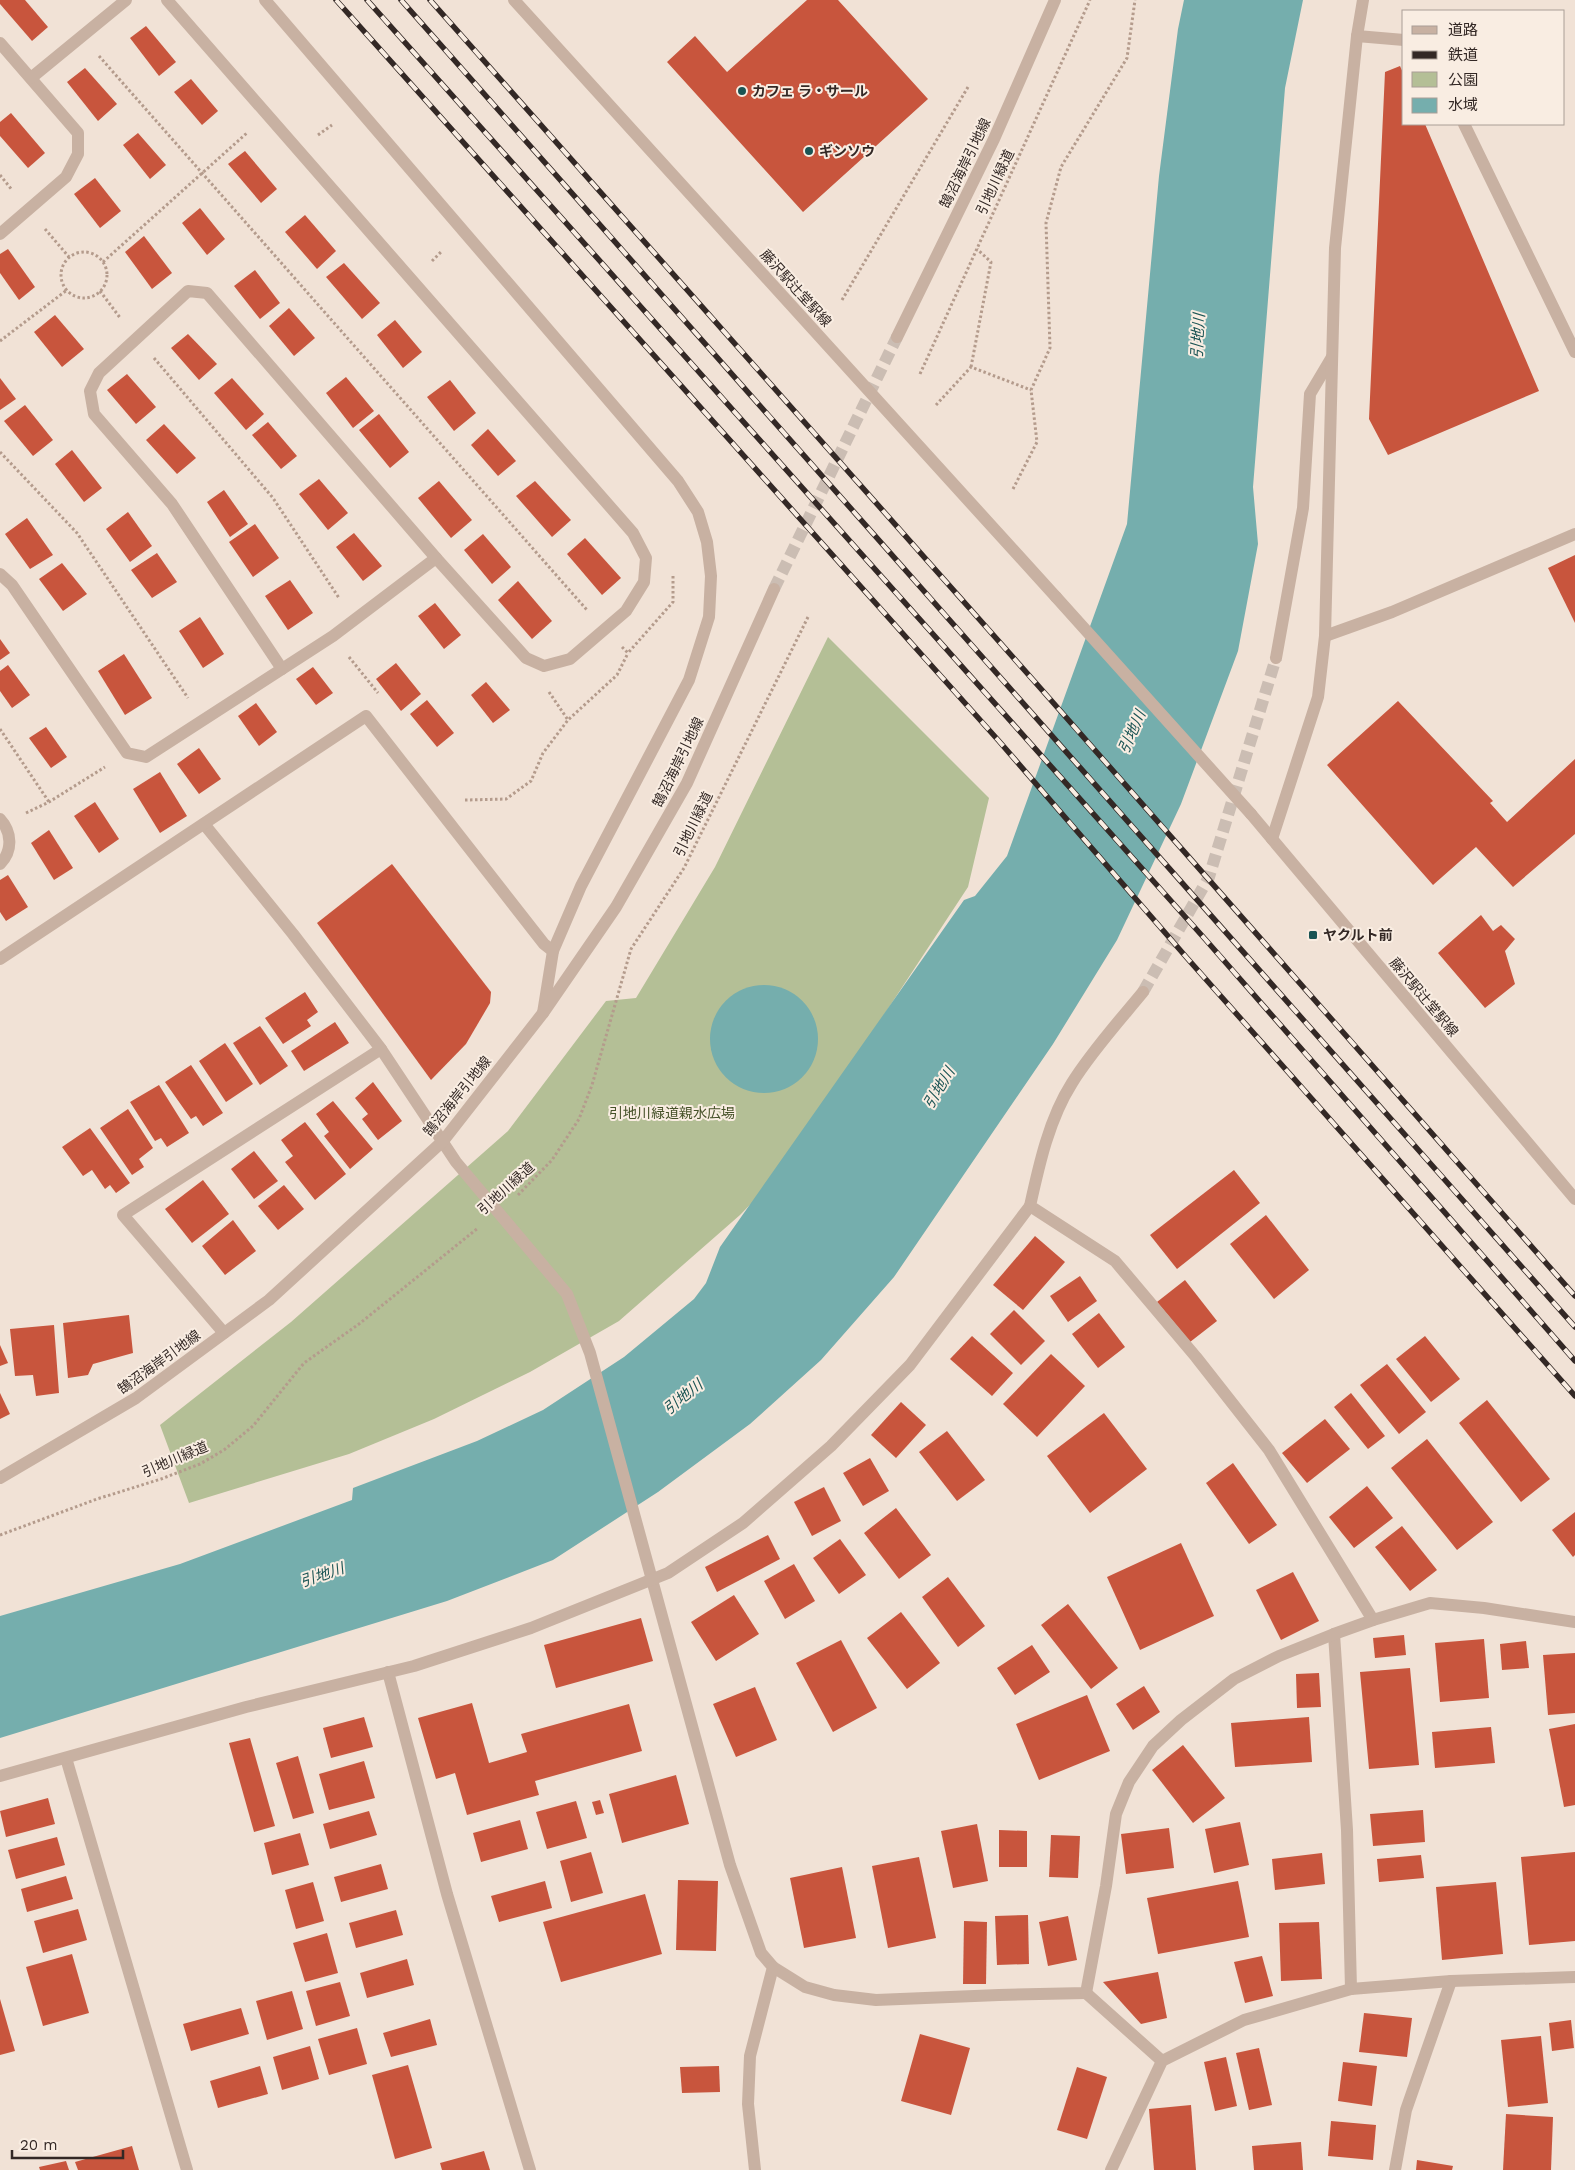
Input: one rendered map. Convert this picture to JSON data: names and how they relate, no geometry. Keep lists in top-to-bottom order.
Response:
{
  "streets": {
    "street": ["鵠沼海岸引地線", "藤沢駅辻堂駅線"],
    "path": ["引地川緑道"]
  },
  "water": ["引地川"],
  "parks": ["引地川緑道親水広場"],
  "places": {
    "other": ["カフェ ラ・サール", "ギンソウ"],
    "transit": ["ヤクルト前"]
  },
  "legend": [
    "道路",
    "鉄道",
    "公園",
    "水域"
  ],
  "scale_bar": "20 m"
}
